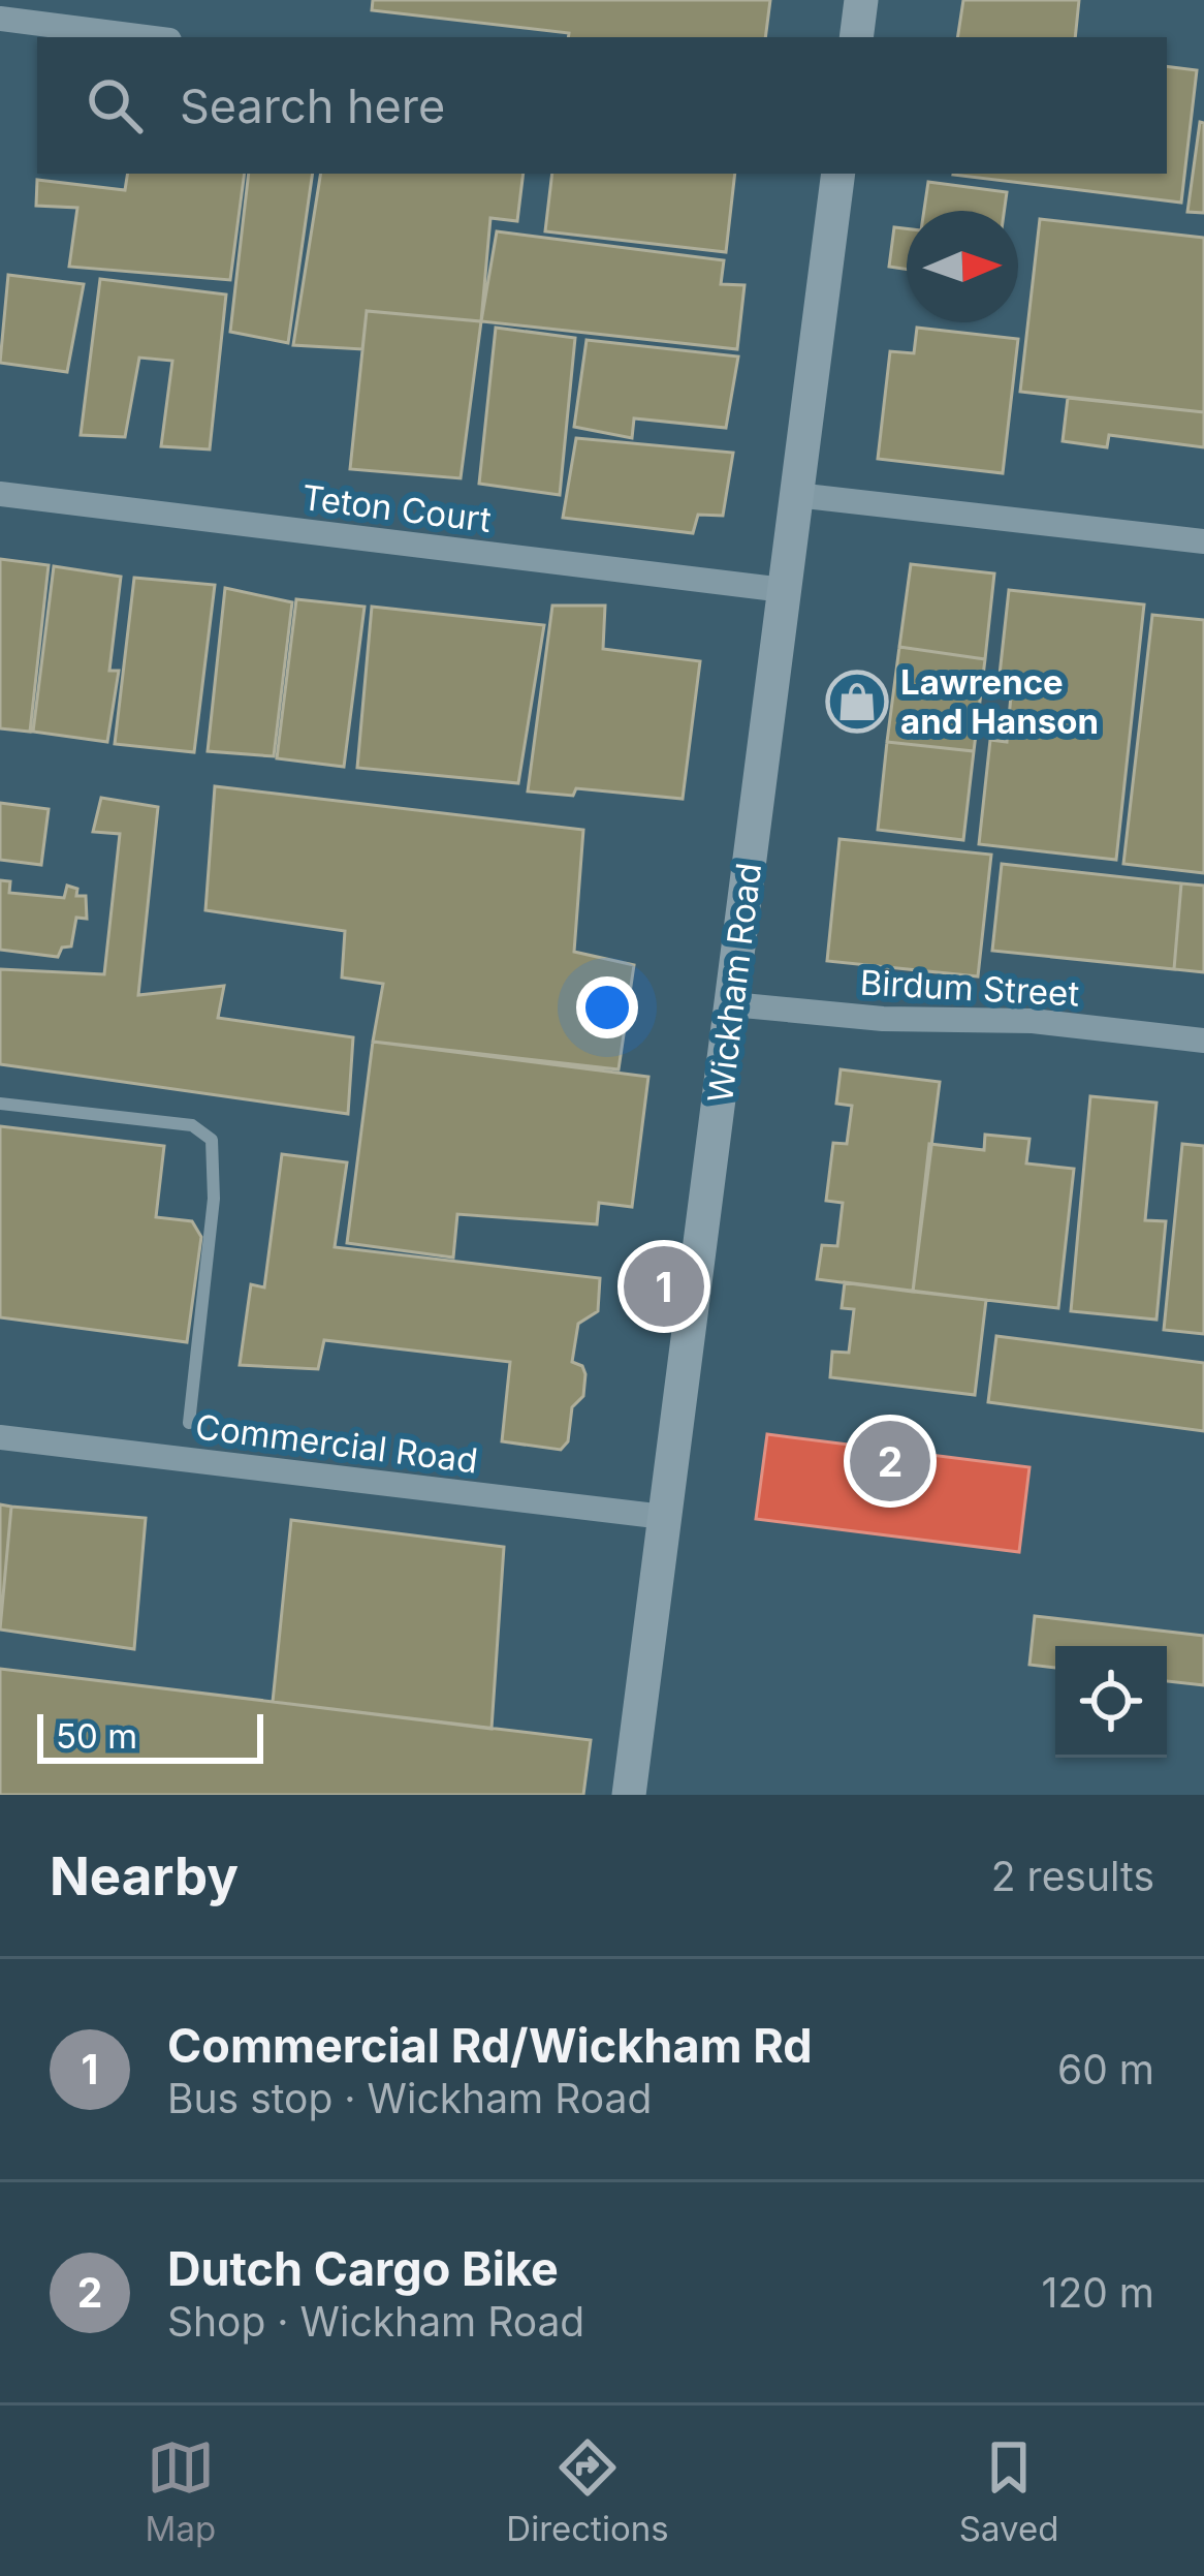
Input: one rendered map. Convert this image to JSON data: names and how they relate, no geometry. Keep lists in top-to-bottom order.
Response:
{
  "streets": {
    "main road": ["Wickham Road"],
    "street": ["Teton Court", "Birdum Street", "Commercial Road"]
  },
  "crossings": [
    ["Teton Court", "Wickham Road"],
    ["Wickham Road", "Birdum Street"],
    ["Wickham Road", "Commercial Road"]
  ],
  "places": {
    "shop": ["Lawrence and Hanson"]
  },
  "scale_bar": "50 m",
  "north": "right",
  "page": {
    "search": "Search here",
    "pins": ["1", "2"],
    "scale": "50 m",
    "heading": ["Nearby", "2 results"],
    "list": [
      {
        "mark": "1",
        "name": "Commercial Rd/Wickham Rd",
        "note": "Bus stop · Wickham Road",
        "value": "60 m"
      },
      {
        "mark": "2",
        "name": "Dutch Cargo Bike",
        "note": "Shop · Wickham Road",
        "value": "120 m"
      }
    ],
    "nav": ["Map", "Directions", "Saved"]
  }
}
